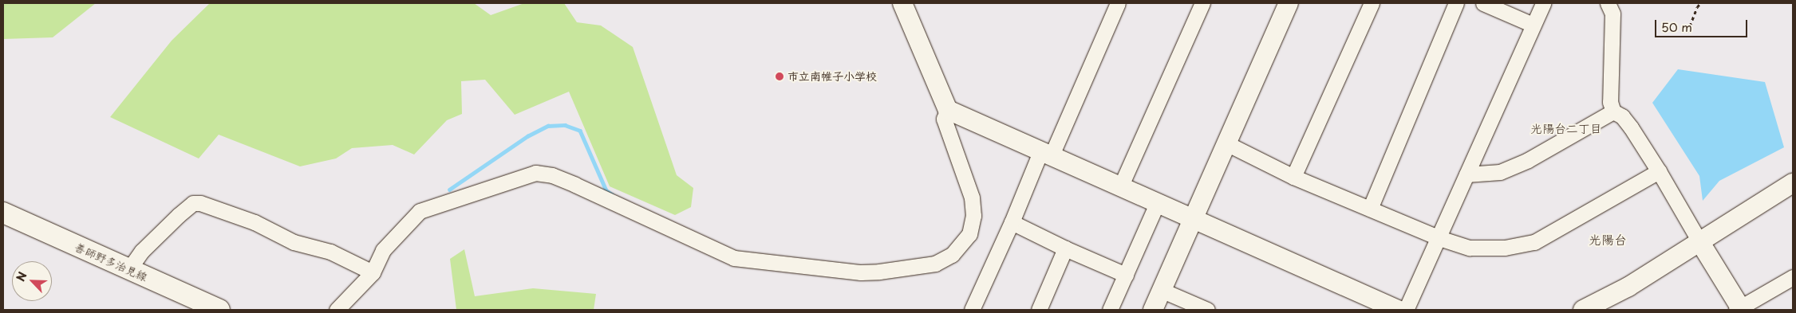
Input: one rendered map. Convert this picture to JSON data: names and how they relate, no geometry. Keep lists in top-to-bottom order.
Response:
{
  "streets": {
    "main road": ["善師野多治見線"]
  },
  "districts": ["光陽台二丁目", "光陽台"],
  "places": ["市立南帷子小学校"],
  "scale_bar": "50 m",
  "north": "top left"
}
